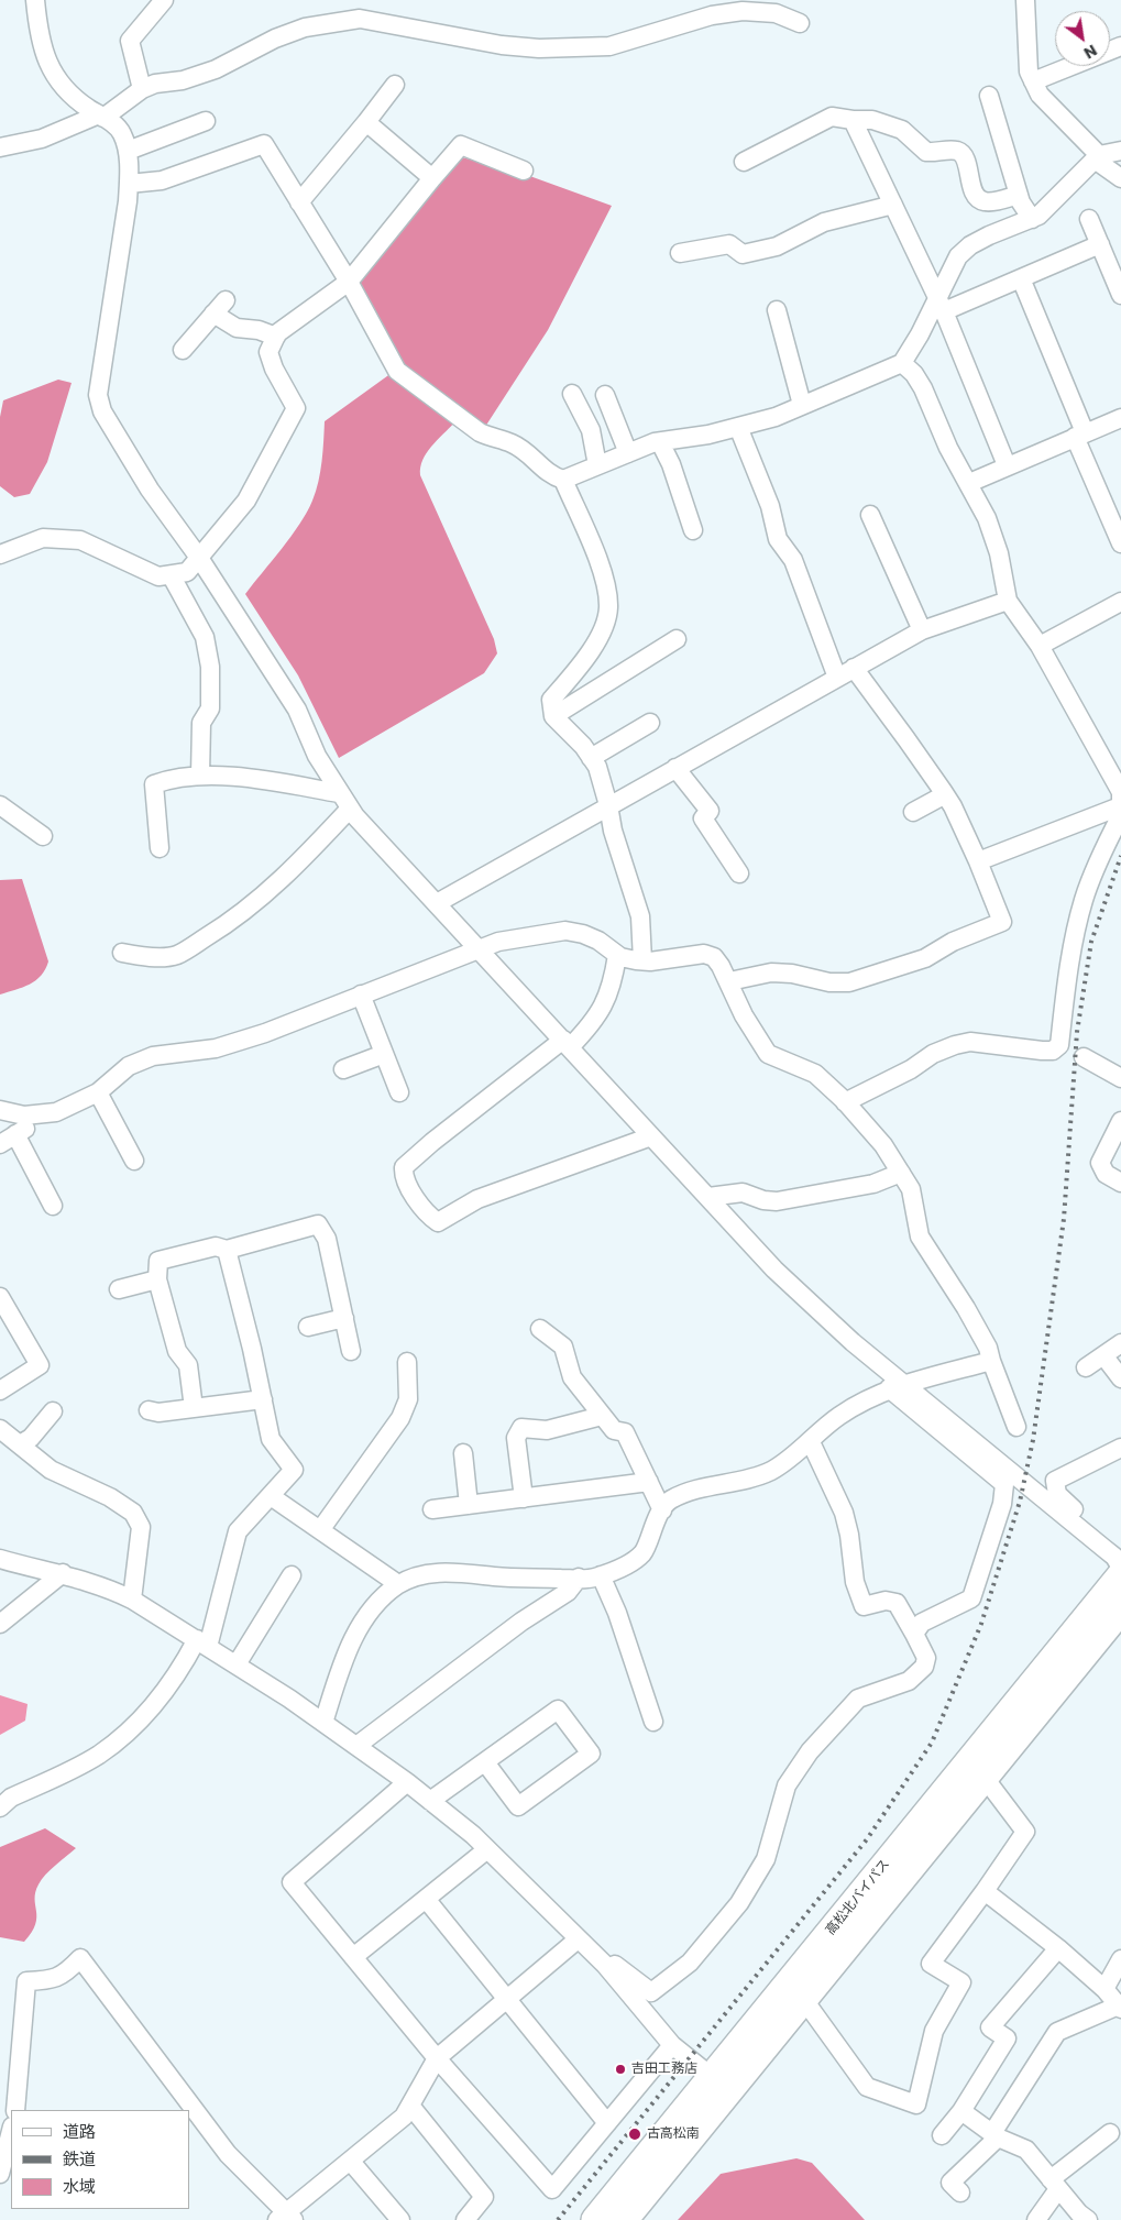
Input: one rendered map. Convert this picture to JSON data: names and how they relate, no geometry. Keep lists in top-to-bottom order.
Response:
{
  "streets": {
    "highway": ["高松北バイパス"]
  },
  "places": ["吉田工務店", "古高松南"],
  "legend": ["道路", "鉄道", "水域"],
  "north": "bottom right"
}
